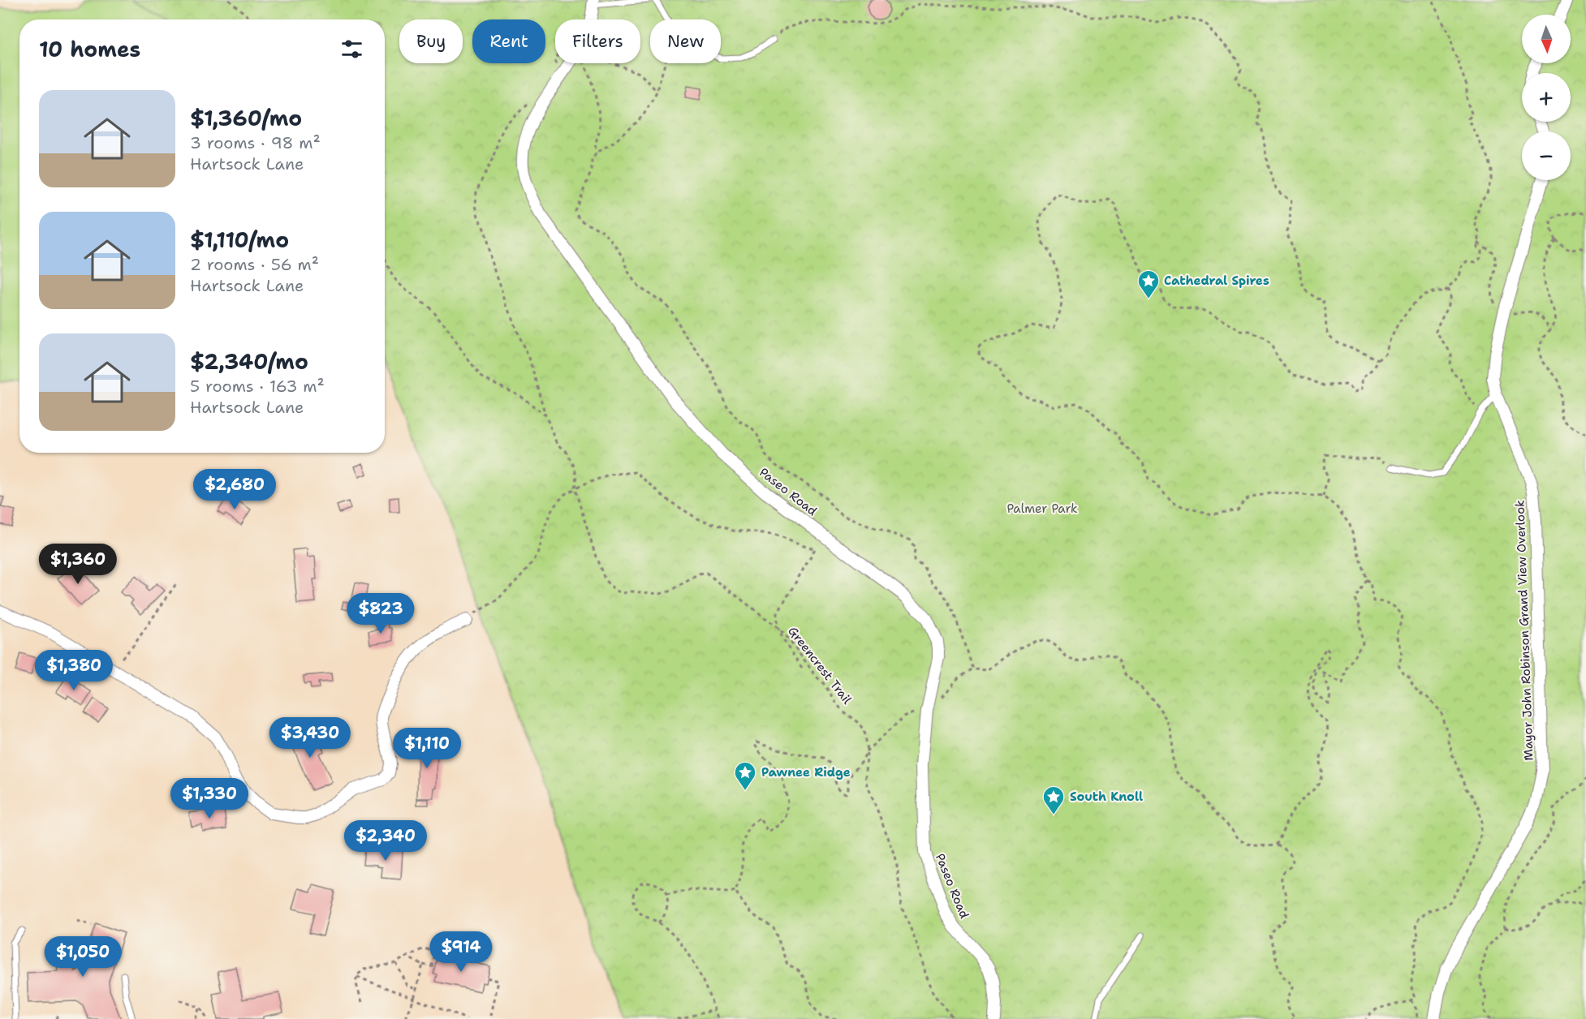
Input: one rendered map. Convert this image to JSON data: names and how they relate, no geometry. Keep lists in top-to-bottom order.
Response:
{
  "streets": {
    "street": ["Paseo Road", "Mayor John Robinson Grand View Overlook"],
    "path": ["Greencrest Trail"]
  },
  "parks": ["Palmer Park"],
  "places": {
    "place": ["Cathedral Spires", "Pawnee Ridge", "South Knoll"]
  },
  "north": "bottom",
  "page": {
    "map_buttons": ["+", "−"],
    "chip": [
      "Buy",
      "Rent",
      "Filters",
      "New"
    ],
    "heading": "10 homes",
    "list": [
      {
        "name": "$1,360/mo",
        "note": "3 rooms · 98 m² · Hartsock Lane"
      },
      {
        "name": "$1,110/mo",
        "note": "2 rooms · 56 m² · Hartsock Lane"
      },
      {
        "name": "$2,340/mo",
        "note": "5 rooms · 163 m² · Hartsock Lane"
      }
    ],
    "price": [
      "$2,680",
      "$1,360",
      "$823",
      "$1,380",
      "$3,430",
      "$1,110",
      "$1,330",
      "$2,340",
      "$914",
      "$1,050"
    ]
  }
}
